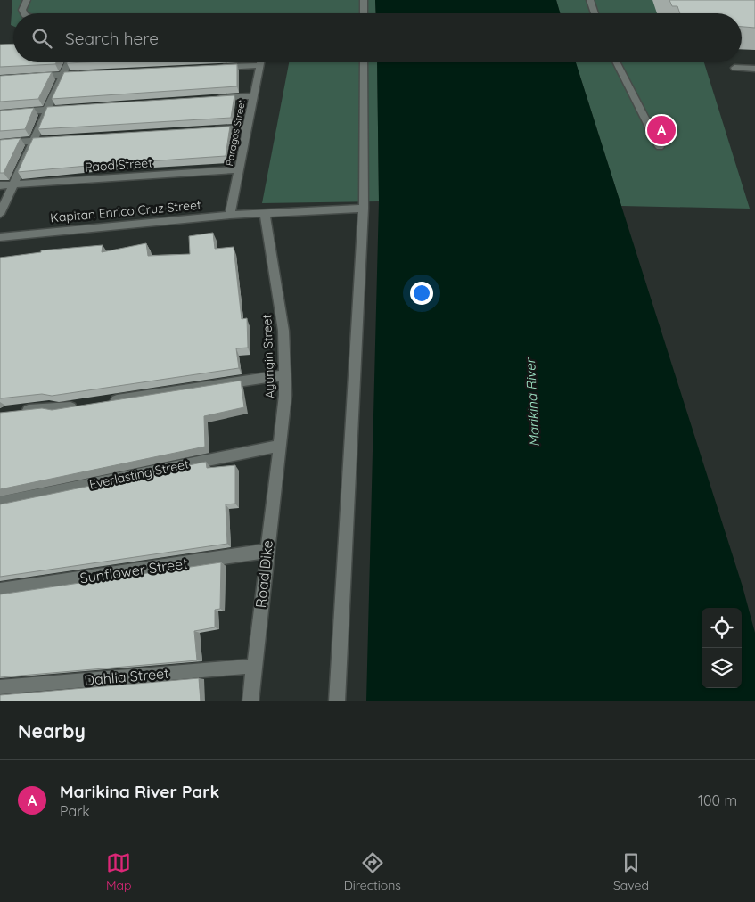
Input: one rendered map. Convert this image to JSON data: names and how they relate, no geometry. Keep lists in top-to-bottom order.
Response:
{
  "streets": {
    "street": [
      "Paragos Street",
      "Paod Street",
      "Kapitan Enrico Cruz Street",
      "Ayungin Street",
      "Everlasting Street",
      "Sunflower Street",
      "Road Dike",
      "Dahlia Street"
    ]
  },
  "crossings": [
    ["Paragos Street", "Paod Street"],
    ["Paragos Street", "Kapitan Enrico Cruz Street"],
    ["Kapitan Enrico Cruz Street", "Ayungin Street"],
    ["Ayungin Street", "Everlasting Street"],
    ["Ayungin Street", "Road Dike"],
    ["Everlasting Street", "Road Dike"],
    ["Sunflower Street", "Road Dike"],
    ["Road Dike", "Dahlia Street"]
  ],
  "water": ["Marikina River"],
  "page": {
    "search": "Search here",
    "pins": "A",
    "heading": "Nearby",
    "list": [
      {
        "mark": "A",
        "name": "Marikina River Park",
        "note": "Park",
        "value": "100 m"
      }
    ],
    "nav": ["Map", "Directions", "Saved"]
  }
}
